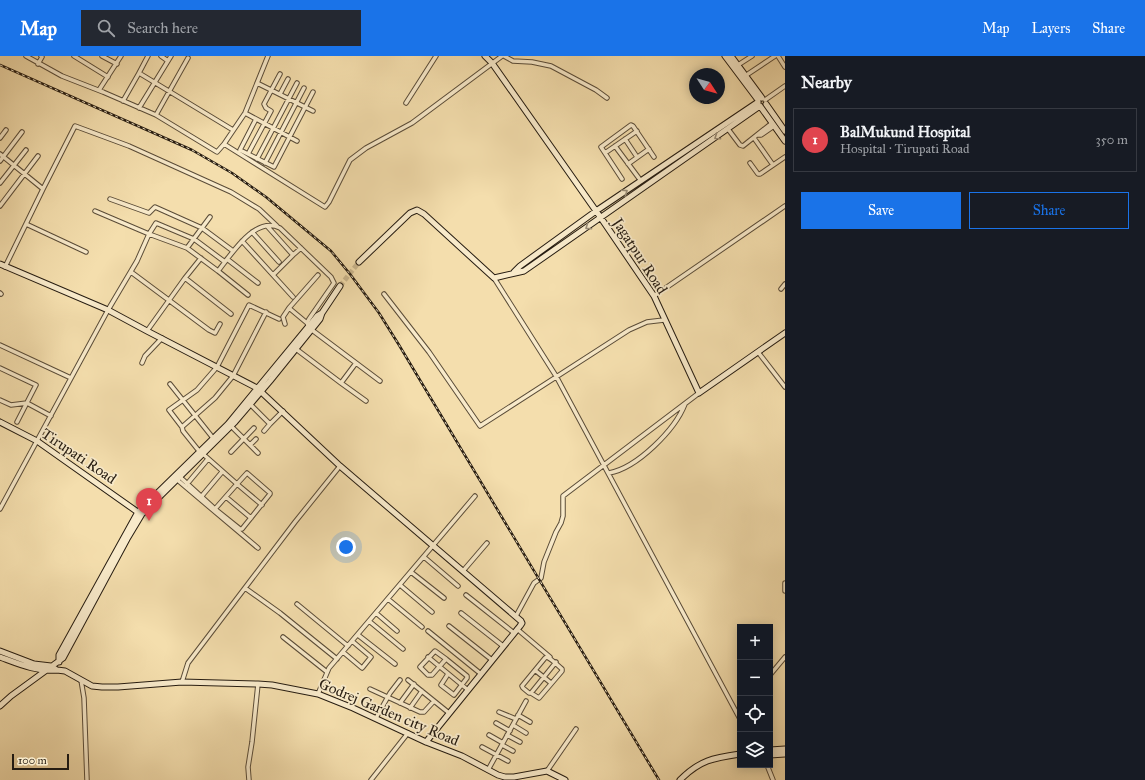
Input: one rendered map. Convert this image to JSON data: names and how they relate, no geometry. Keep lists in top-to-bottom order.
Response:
{
  "streets": {
    "street": ["Jagatpur Road", "Tirupati Road", "Godrej Garden city Road"]
  },
  "scale_bar": "100 m",
  "north": "bottom right",
  "page": {
    "header": "Map",
    "search": "Search here",
    "nav": ["Map", "Layers", "Share"],
    "heading": "Nearby",
    "list": [
      {
        "mark": "1",
        "name": "BalMukund Hospital",
        "note": "Hospital · Tirupati Road",
        "value": "350 m"
      }
    ],
    "buttons": ["Save", "Share"],
    "pins": "1",
    "map_buttons": ["+", "−"],
    "scale": "100 m"
  }
}
